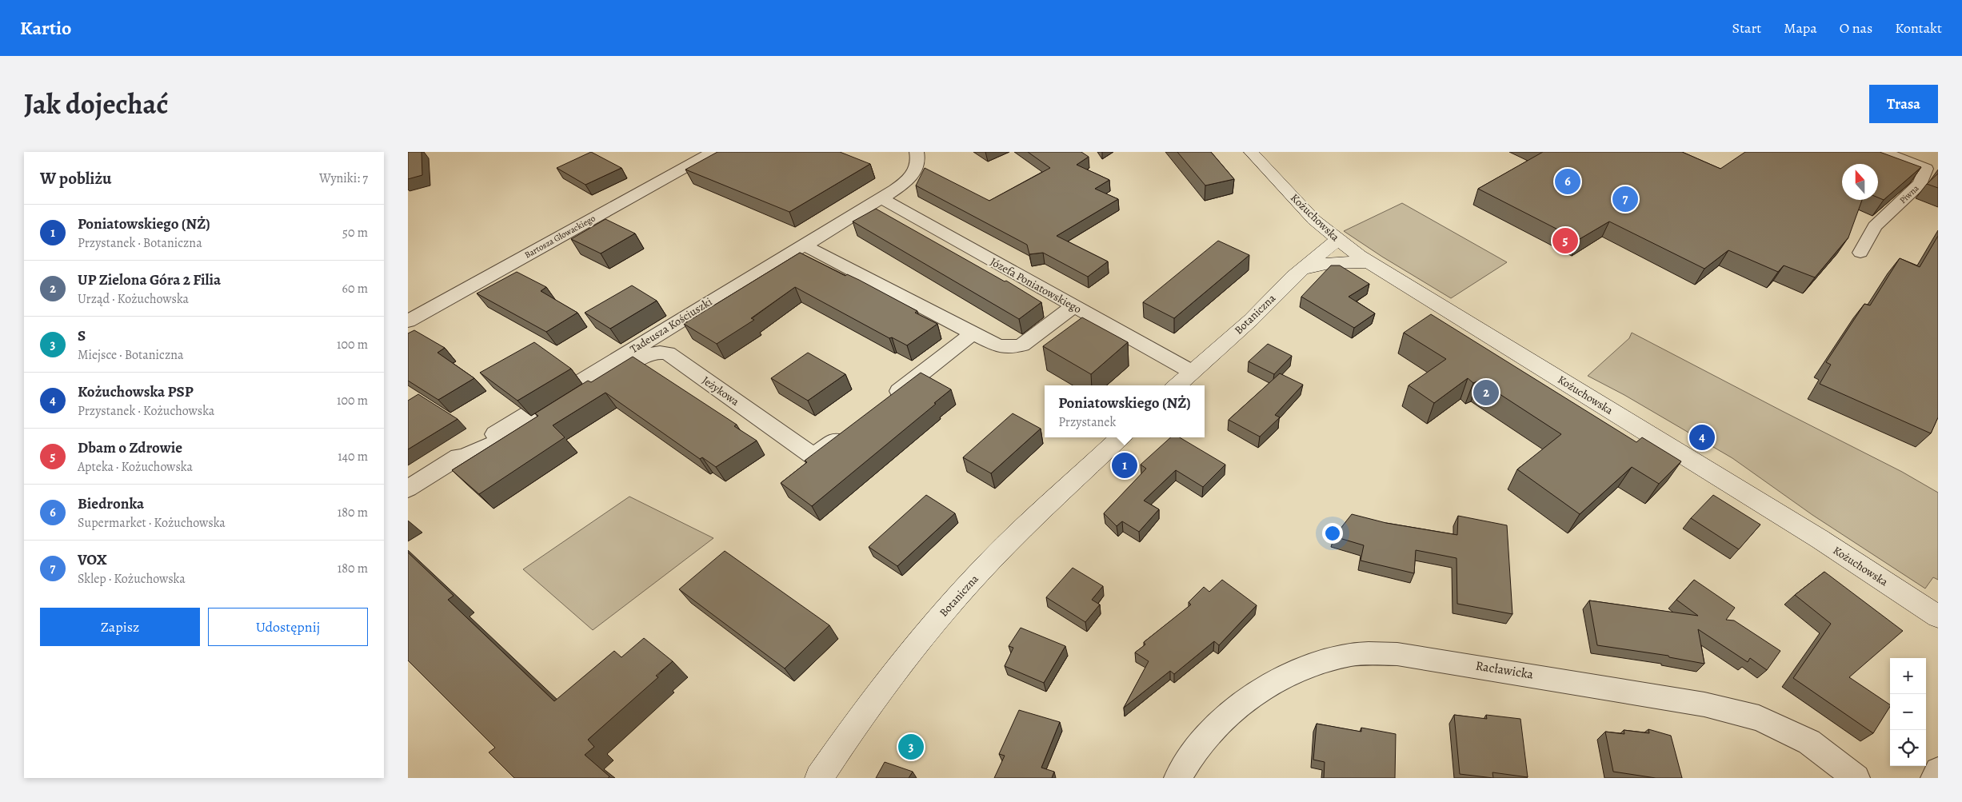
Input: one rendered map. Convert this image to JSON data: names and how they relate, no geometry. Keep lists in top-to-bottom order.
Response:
{
  "streets": {
    "main road": ["Kożuchowska", "Botaniczna"],
    "street": [
      "Piwna",
      "Bartosza Głowackiego",
      "Józefa Poniatowskiego",
      "Tadeusza Kościuszki",
      "Jeżykowa",
      "Racławicka"
    ]
  },
  "crossings": [
    ["Kożuchowska", "Botaniczna"],
    ["Józefa Poniatowskiego", "Botaniczna"],
    ["Józefa Poniatowskiego", "Tadeusza Kościuszki"],
    ["Tadeusza Kościuszki", "Jeżykowa"]
  ],
  "north": "top",
  "page": {
    "header": "Kartio",
    "nav": [
      "Start",
      "Mapa",
      "O nas",
      "Kontakt"
    ],
    "title": "Jak dojechać",
    "buttons": [
      "Trasa",
      ["Zapisz", "Udostępnij"]
    ],
    "heading": ["W pobliżu", "Wyniki: 7"],
    "pins": [
      "6",
      "7",
      "5",
      "2",
      "4",
      "1",
      "3"
    ],
    "list": [
      {
        "mark": "1",
        "name": "Poniatowskiego (NŻ)",
        "note": "Przystanek · Botaniczna",
        "value": "50 m"
      },
      {
        "mark": "2",
        "name": "UP Zielona Góra 2 Filia",
        "note": "Urząd · Kożuchowska",
        "value": "60 m"
      },
      {
        "mark": "3",
        "name": "S",
        "note": "Miejsce · Botaniczna",
        "value": "100 m"
      },
      {
        "mark": "4",
        "name": "Kożuchowska PSP",
        "note": "Przystanek · Kożuchowska",
        "value": "100 m"
      },
      {
        "mark": "5",
        "name": "Dbam o Zdrowie",
        "note": "Apteka · Kożuchowska",
        "value": "140 m"
      },
      {
        "mark": "6",
        "name": "Biedronka",
        "note": "Supermarket · Kożuchowska",
        "value": "180 m"
      },
      {
        "mark": "7",
        "name": "VOX",
        "note": "Sklep · Kożuchowska",
        "value": "180 m"
      }
    ],
    "popup": ["Poniatowskiego (NŻ)", "Przystanek"],
    "map_buttons": ["+", "−"]
  }
}
